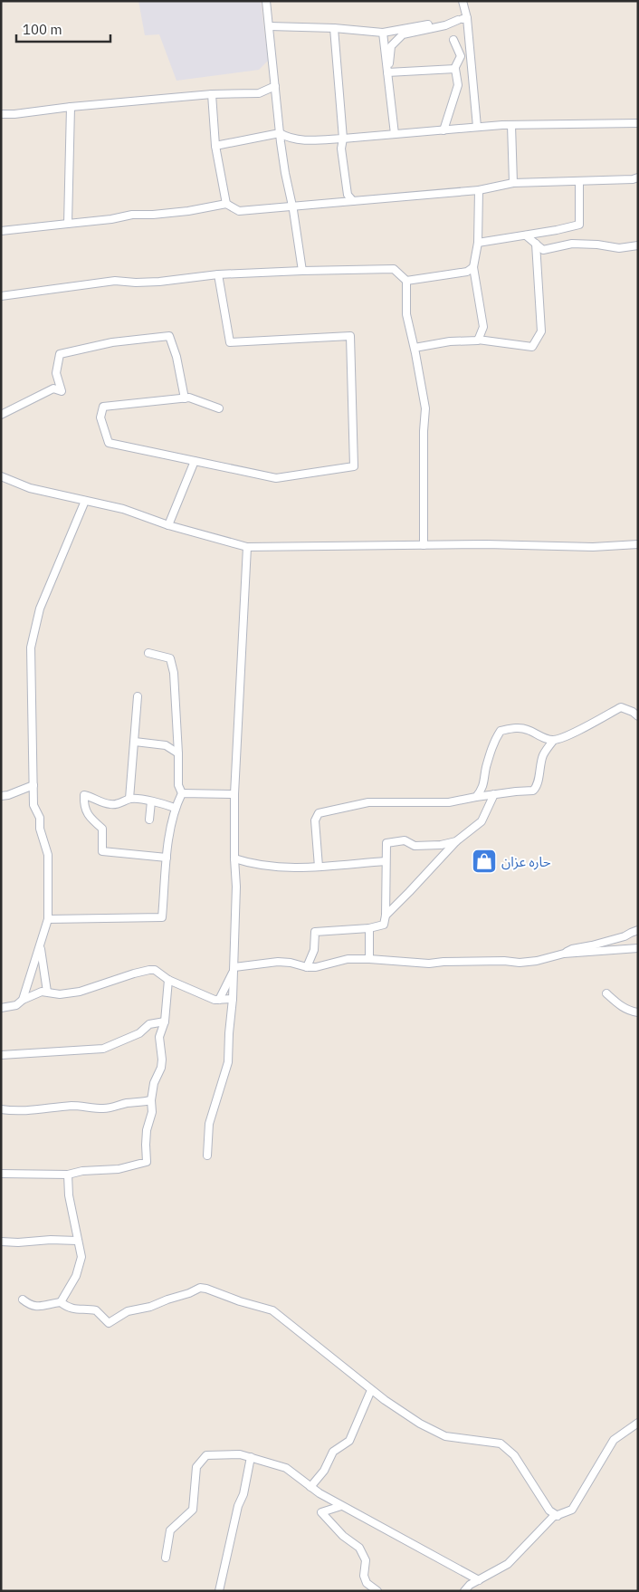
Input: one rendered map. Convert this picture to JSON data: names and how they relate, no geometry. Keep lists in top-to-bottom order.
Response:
{
  "places": {
    "shop": ["حاره عزان"]
  },
  "scale_bar": "100 m"
}
